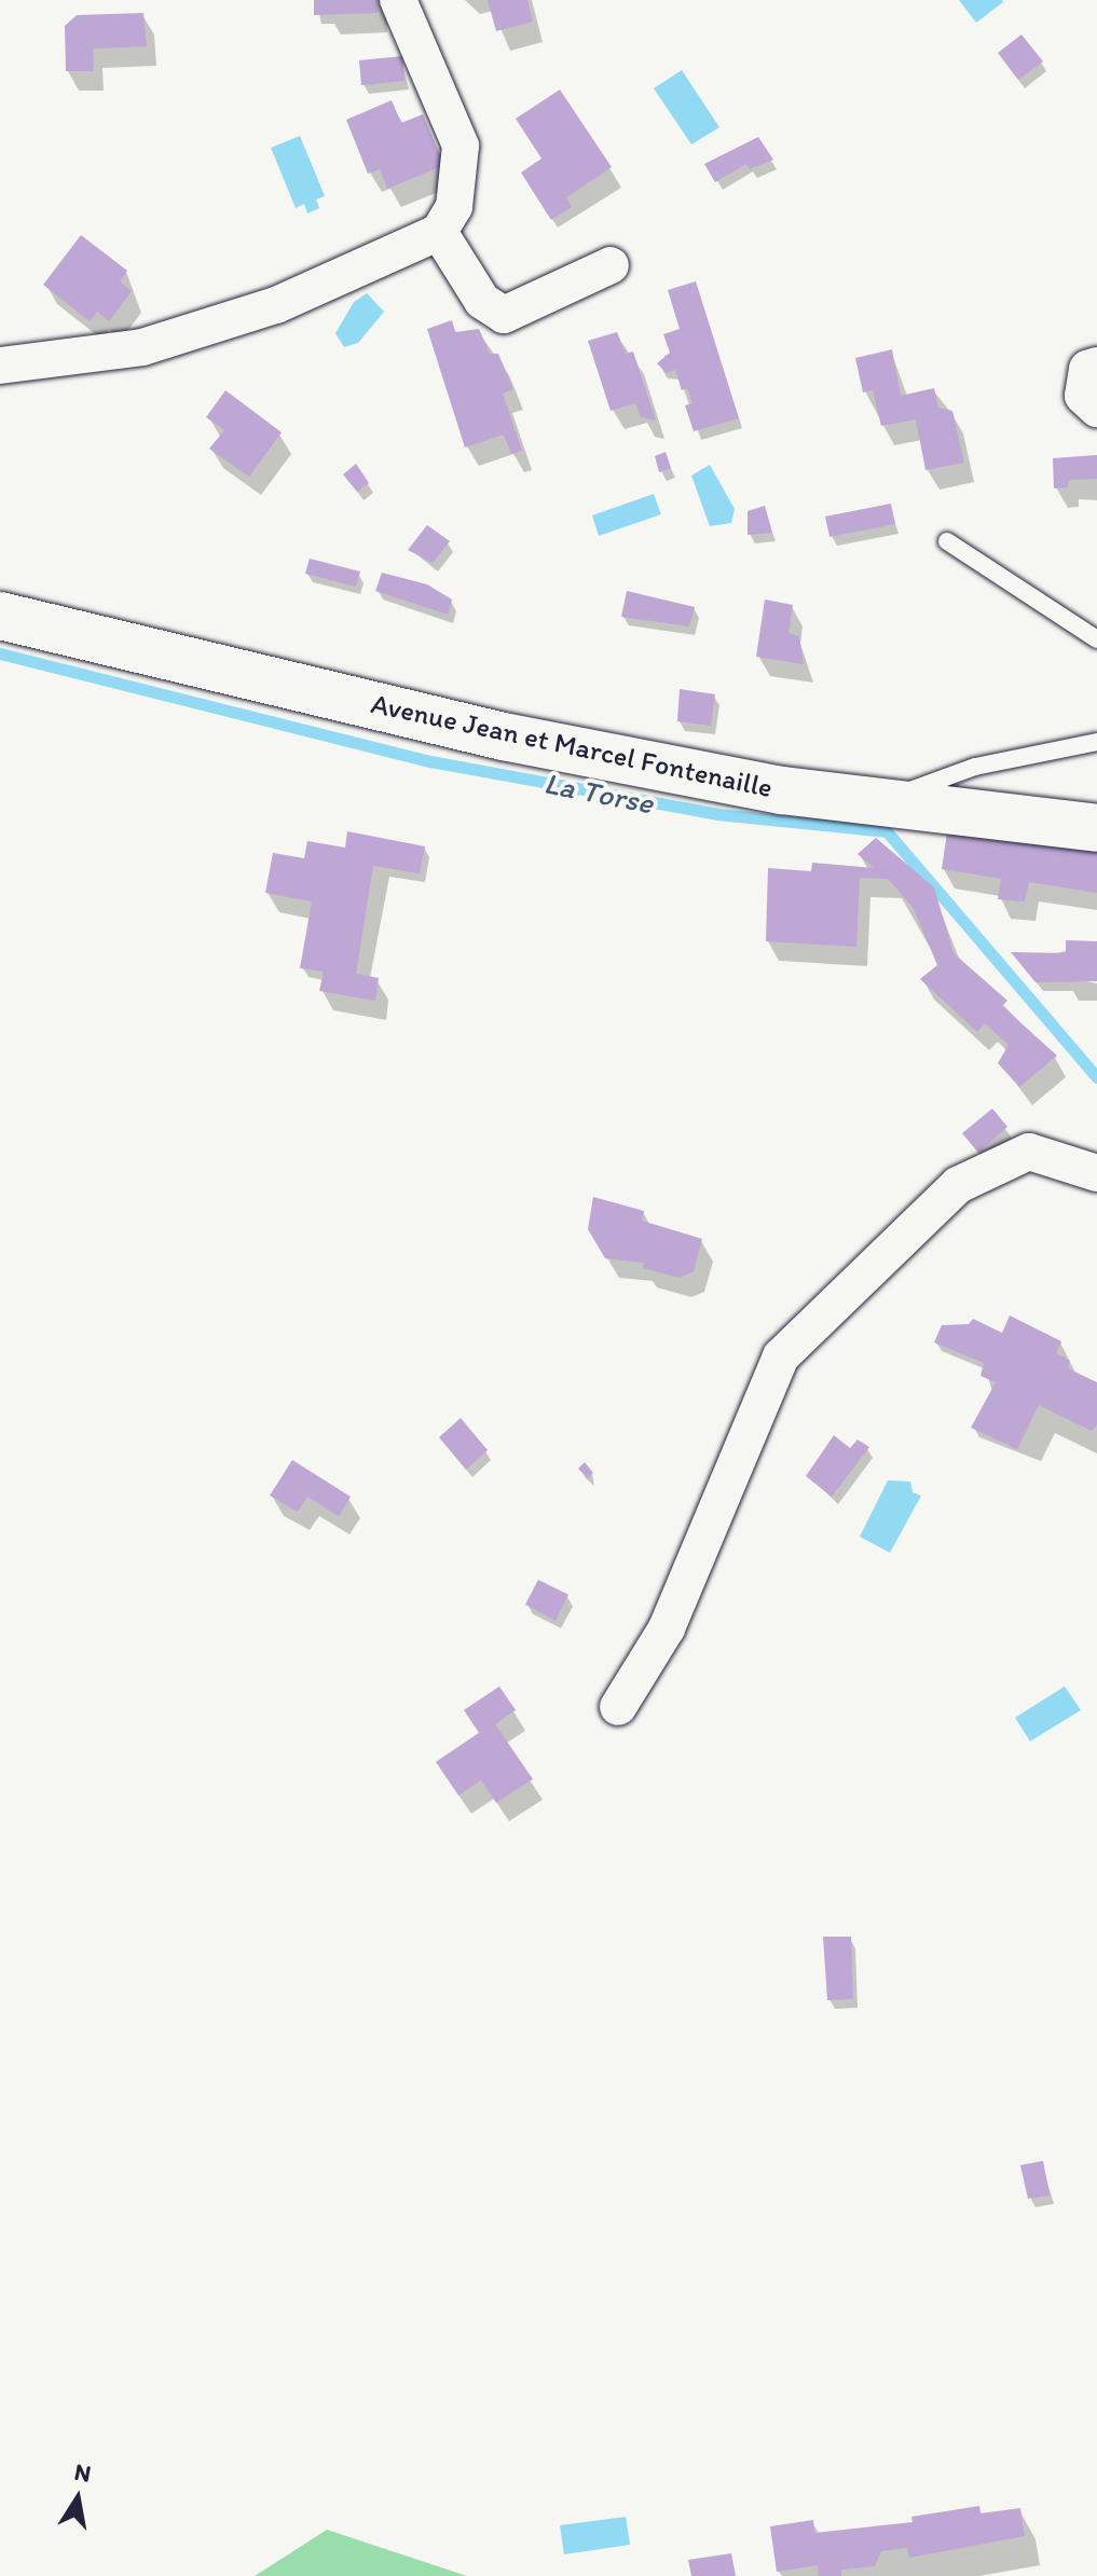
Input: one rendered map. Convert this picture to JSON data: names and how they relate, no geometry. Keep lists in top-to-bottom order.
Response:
{
  "streets": {
    "main road": ["Avenue Jean et Marcel Fontenaille"]
  },
  "water": ["La Torse"],
  "north": "top"
}
